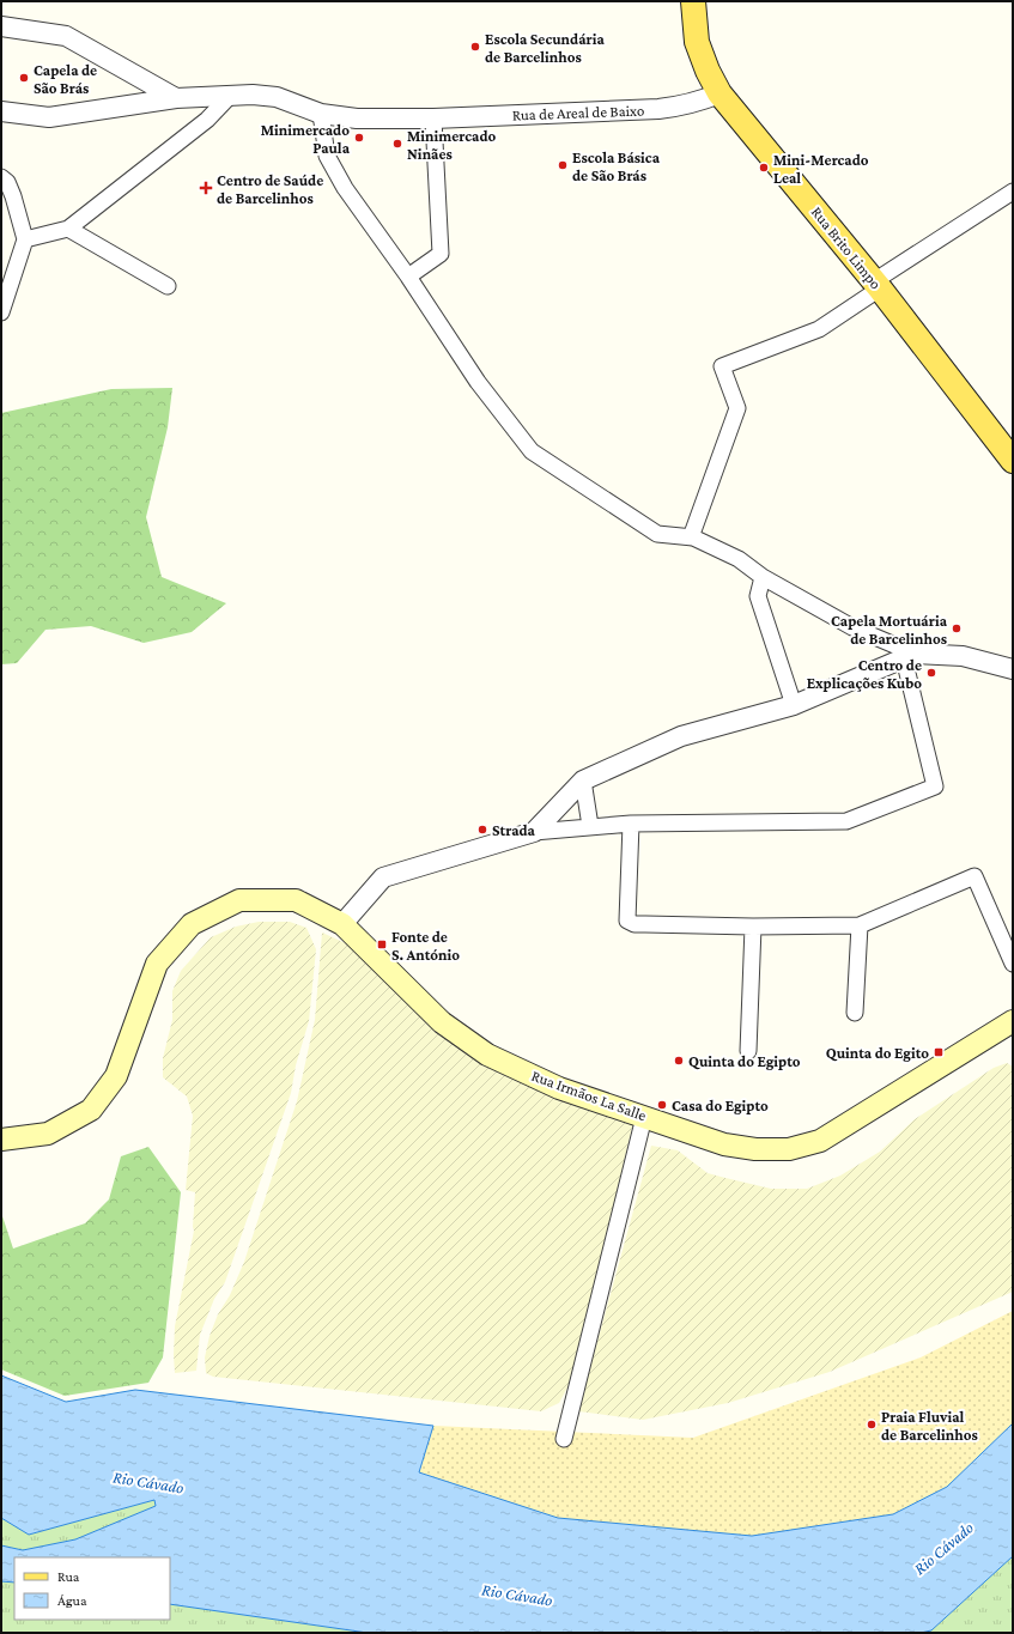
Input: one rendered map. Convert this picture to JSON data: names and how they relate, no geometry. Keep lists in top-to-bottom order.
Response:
{
  "streets": {
    "main road": ["Rua Brito Limpo", "Rua Irmãos La Salle"],
    "street": ["Rua de Areal de Baixo"]
  },
  "crossings": [
    ["Rua de Areal de Baixo", "Rua Brito Limpo"]
  ],
  "water": ["Rio Cávado"],
  "places": {
    "other": [
      "Escola Secundária de Barcelinhos",
      "Capela de São Brás",
      "Minimercado Paula",
      "Minimercado Ninães",
      "Escola Básica de São Brás",
      "Mini-Mercado Leal",
      "Capela Mortuária de Barcelinhos",
      "Centro de Explicações Kubo",
      "Strada",
      "Quinta do Egipto",
      "Casa do Egipto",
      "Praia Fluvial de Barcelinhos"
    ],
    "health": ["Centro de Saúde de Barcelinhos"],
    "transit": ["Fonte de S. António", "Quinta do Egito"]
  },
  "legend": ["Rua", "Água"]
}
